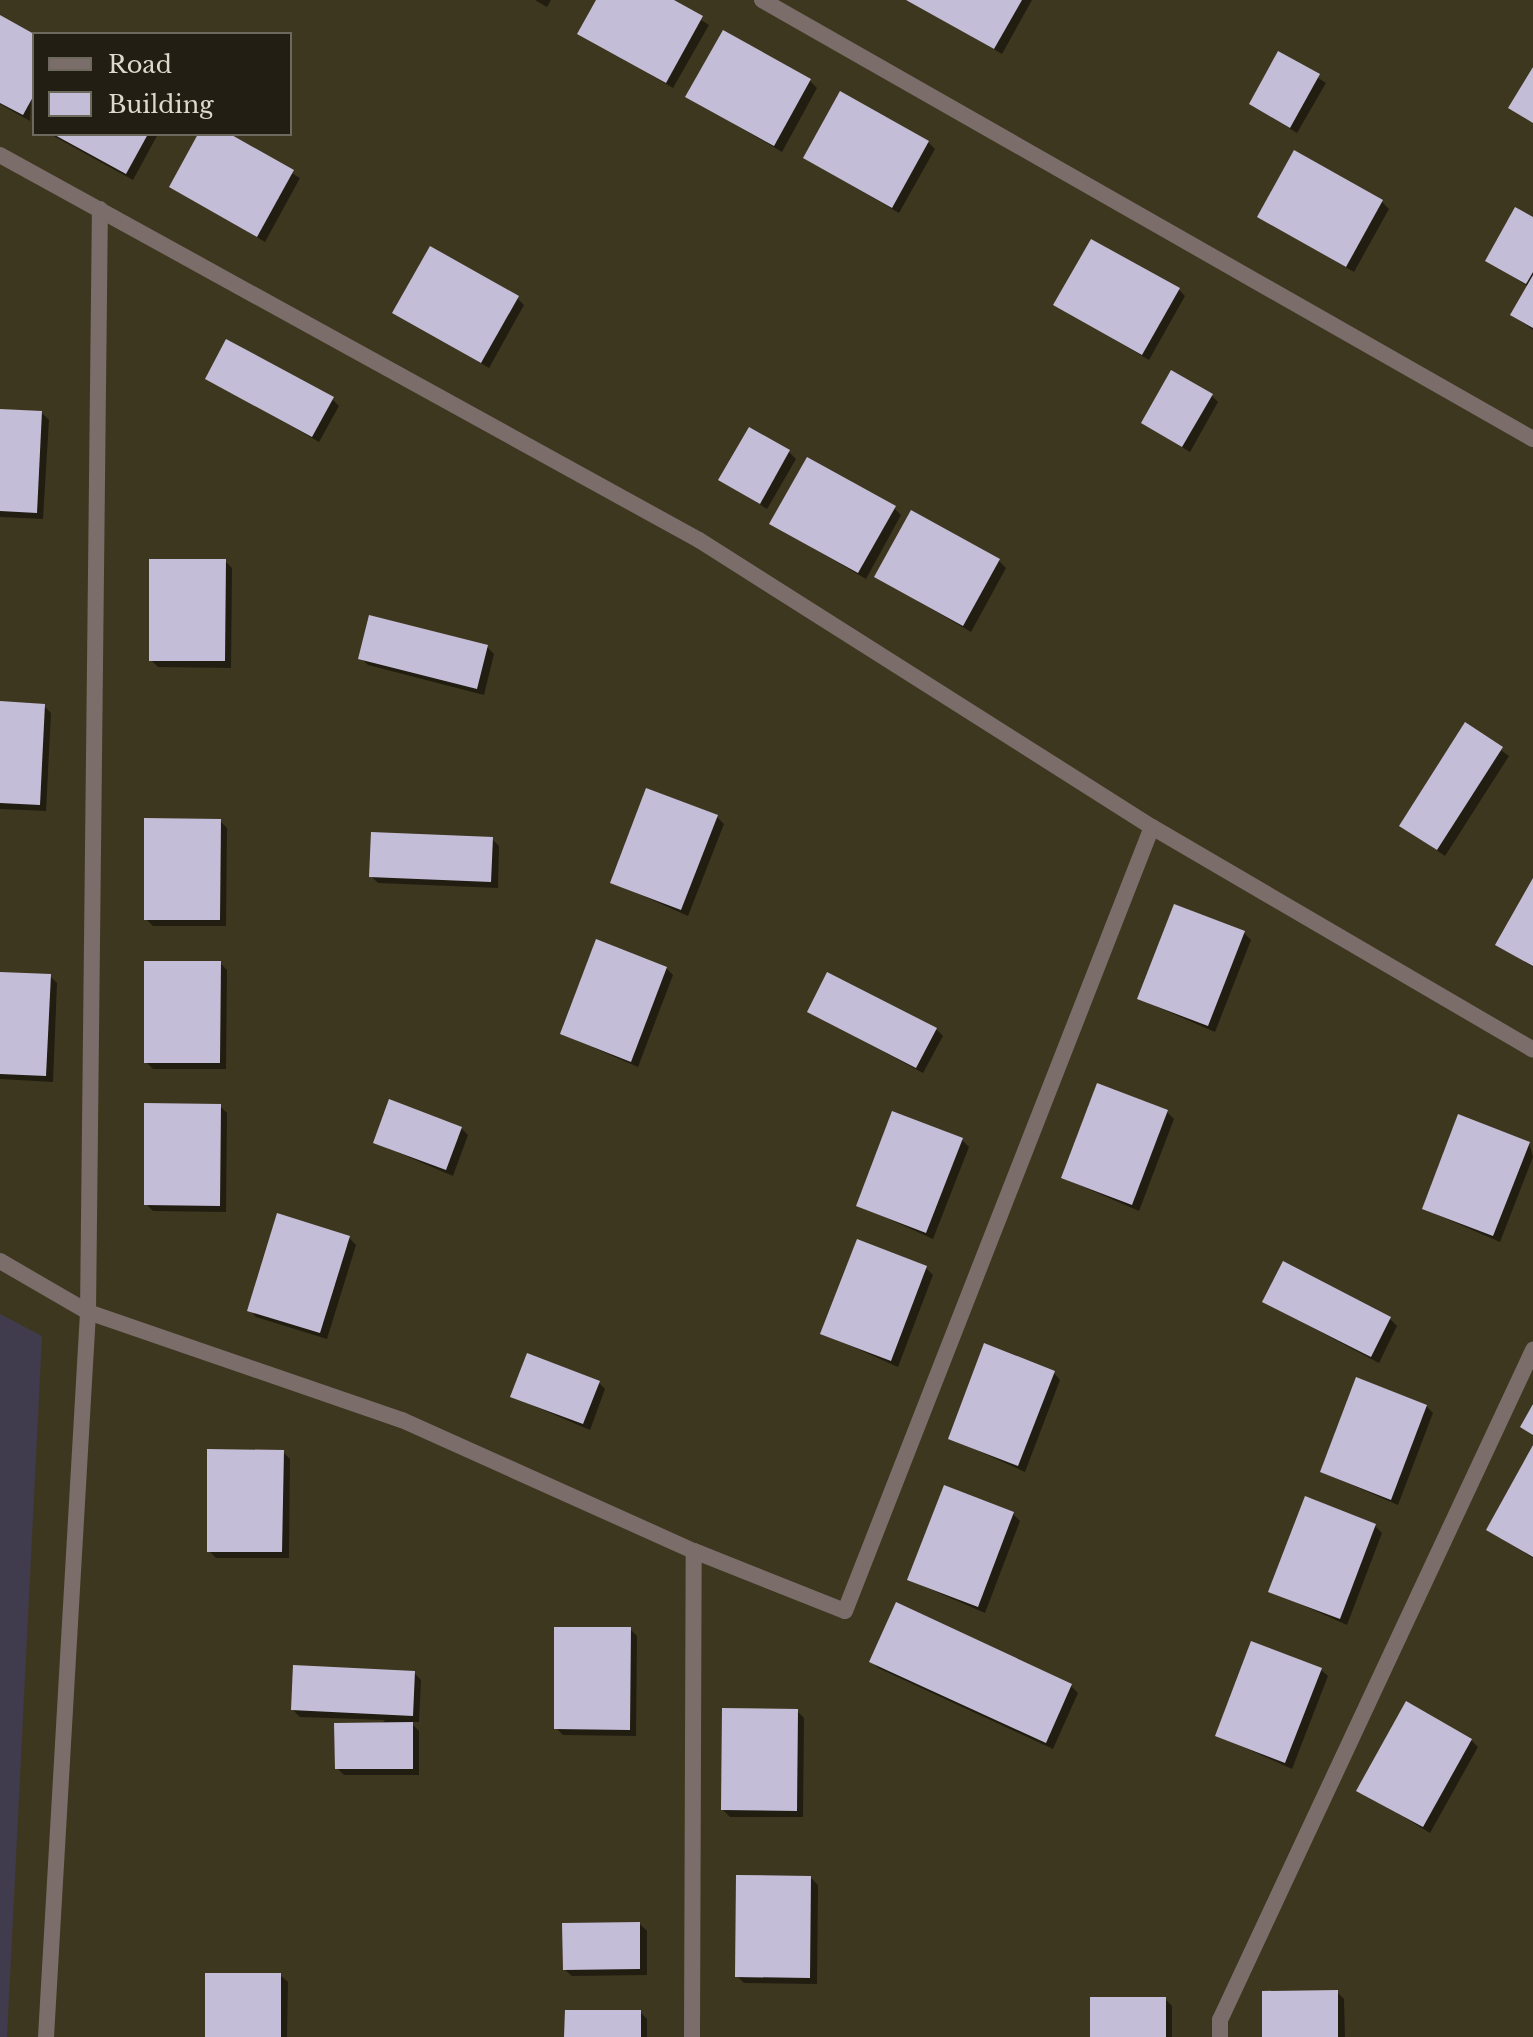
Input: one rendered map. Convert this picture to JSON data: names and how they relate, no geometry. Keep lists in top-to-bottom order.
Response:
{
  "legend": ["Road", "Building"]
}
